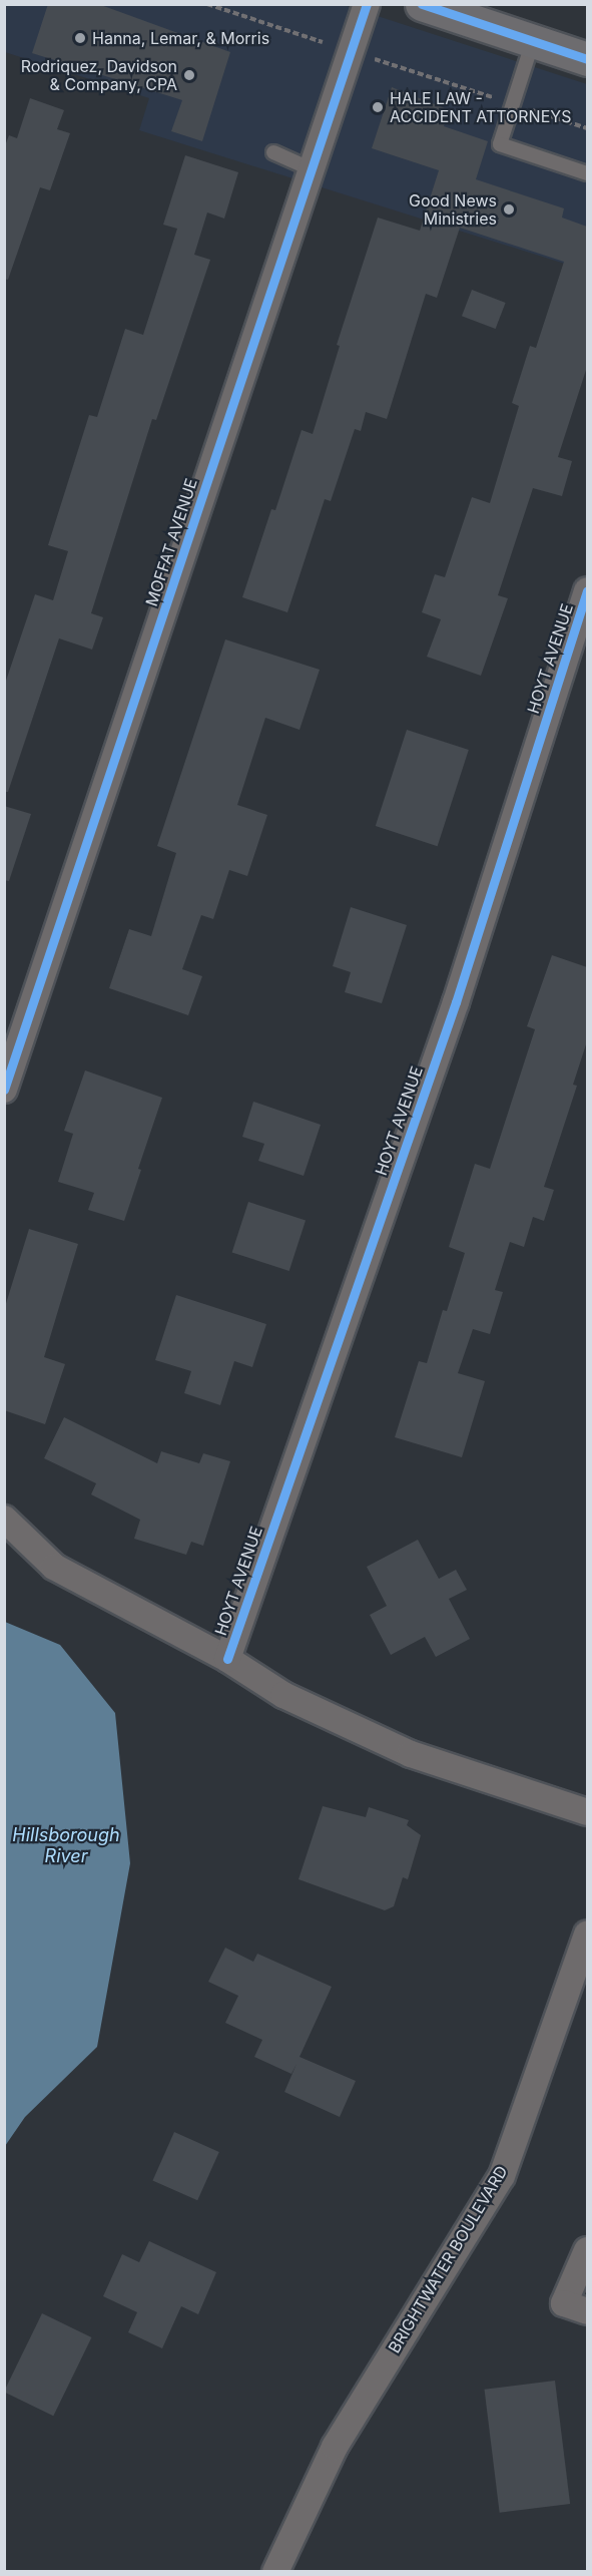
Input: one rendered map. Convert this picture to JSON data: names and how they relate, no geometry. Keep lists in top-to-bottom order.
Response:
{
  "streets": {
    "street": ["MOFFAT AVENUE", "HOYT AVENUE", "BRIGHTWATER BOULEVARD"]
  },
  "water": ["Hillsborough River"],
  "places": [
    "Hanna, Lemar, & Morris",
    "Rodriquez, Davidson & Company, CPA",
    "HALE LAW - ACCIDENT ATTORNEYS",
    "Good News Ministries"
  ]
}
